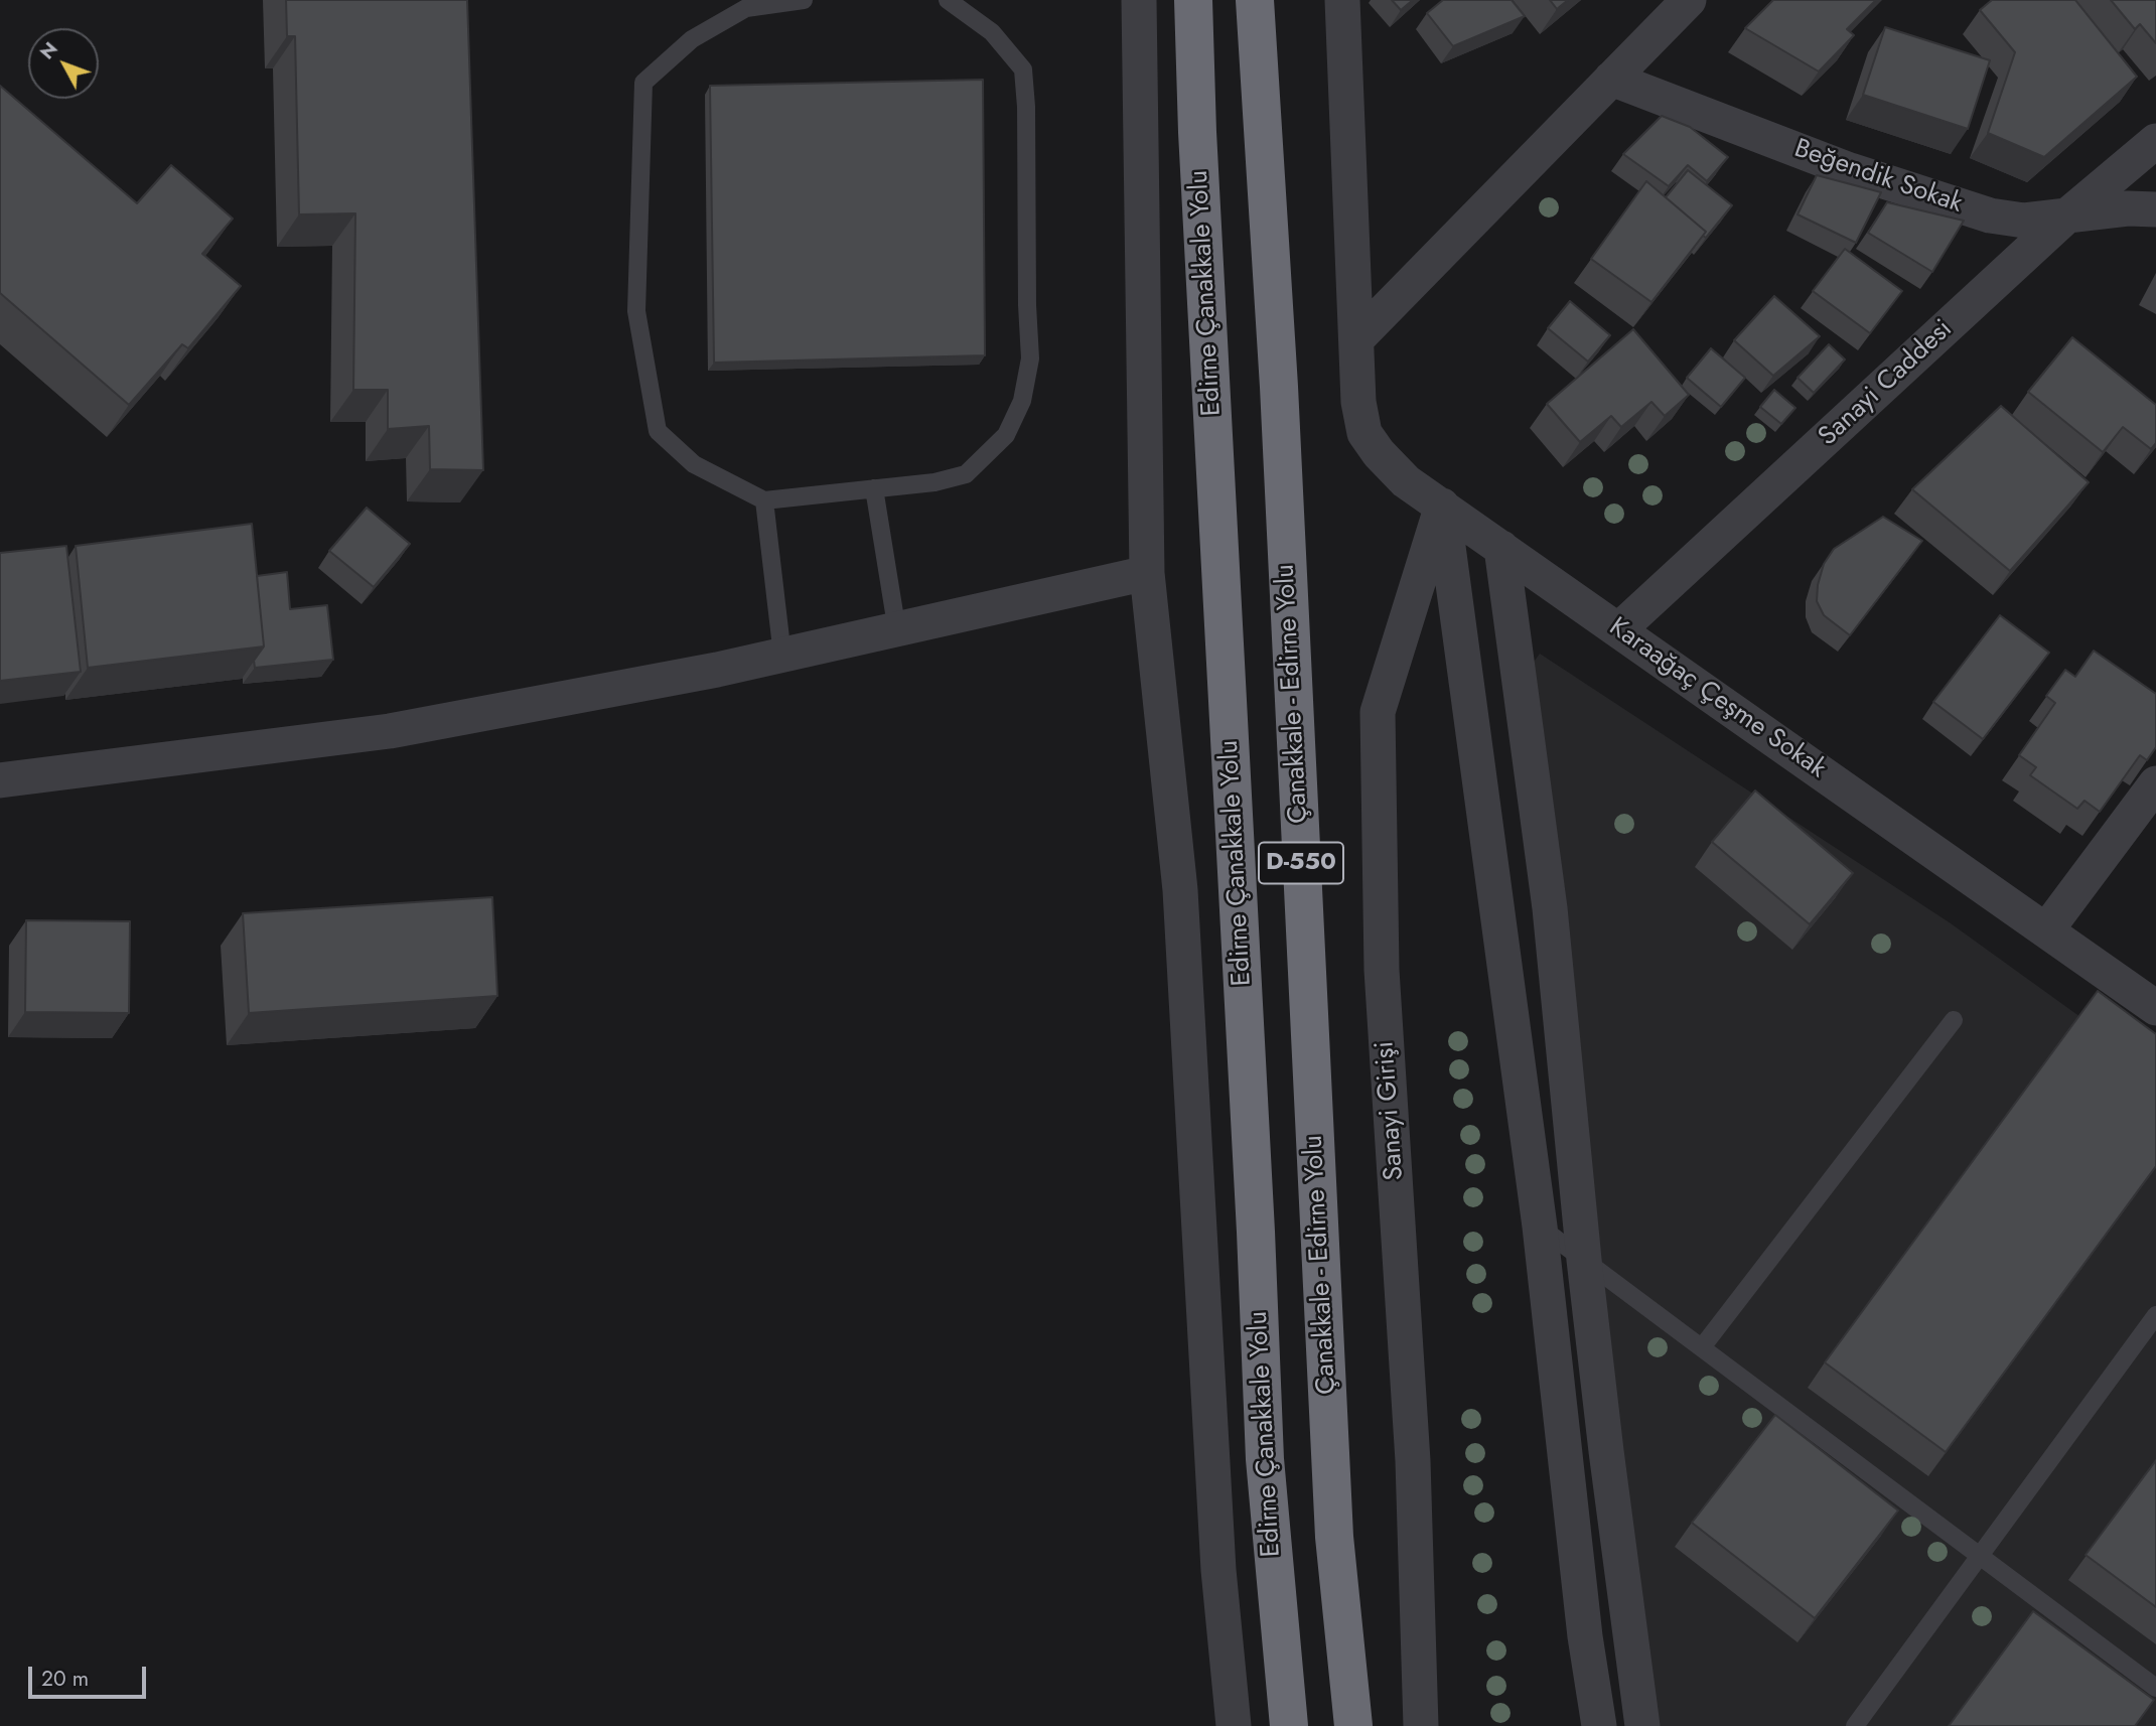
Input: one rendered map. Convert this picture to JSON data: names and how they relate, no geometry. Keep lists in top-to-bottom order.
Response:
{
  "streets": {
    "highway": ["Edirne Çanakkale Yolu", "Çanakkale - Edirne Yolu", "D-550"],
    "street": [
      "Beğendik Sokak",
      "Sanayi Caddesi",
      "Karaağaç Çeşme Sokak",
      "Sanayi Girişi"
    ]
  },
  "crossings": [
    ["Beğendik Sokak", "Sanayi Caddesi"],
    ["Sanayi Caddesi", "Karaağaç Çeşme Sokak"],
    ["Karaağaç Çeşme Sokak", "Sanayi Girişi"]
  ],
  "scale_bar": "20 m",
  "north": "top left"
}
